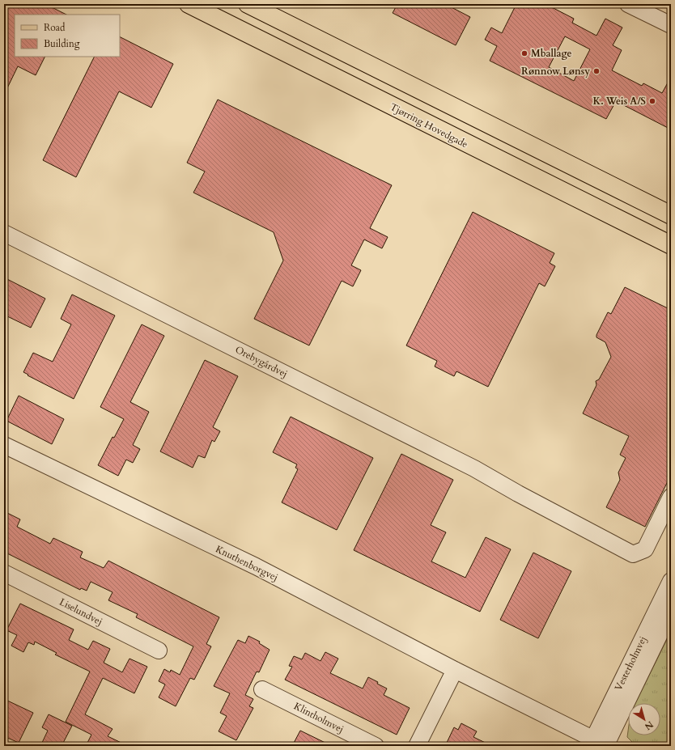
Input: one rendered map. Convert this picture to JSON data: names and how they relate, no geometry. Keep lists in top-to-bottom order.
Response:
{
  "streets": {
    "main road": ["Tjørring Hovedgade"],
    "street": [
      "Orebygårdvej",
      "Knuthenborgvej",
      "Liselundvej",
      "Vesterholmvej",
      "Klintholmvej"
    ]
  },
  "crossings": [
    ["Knuthenborgvej", "Vesterholmvej"]
  ],
  "places": ["Mballage", "Rønnow Lønsy", "K. Weis A/S"],
  "legend": ["Road", "Building"],
  "north": "bottom right"
}
